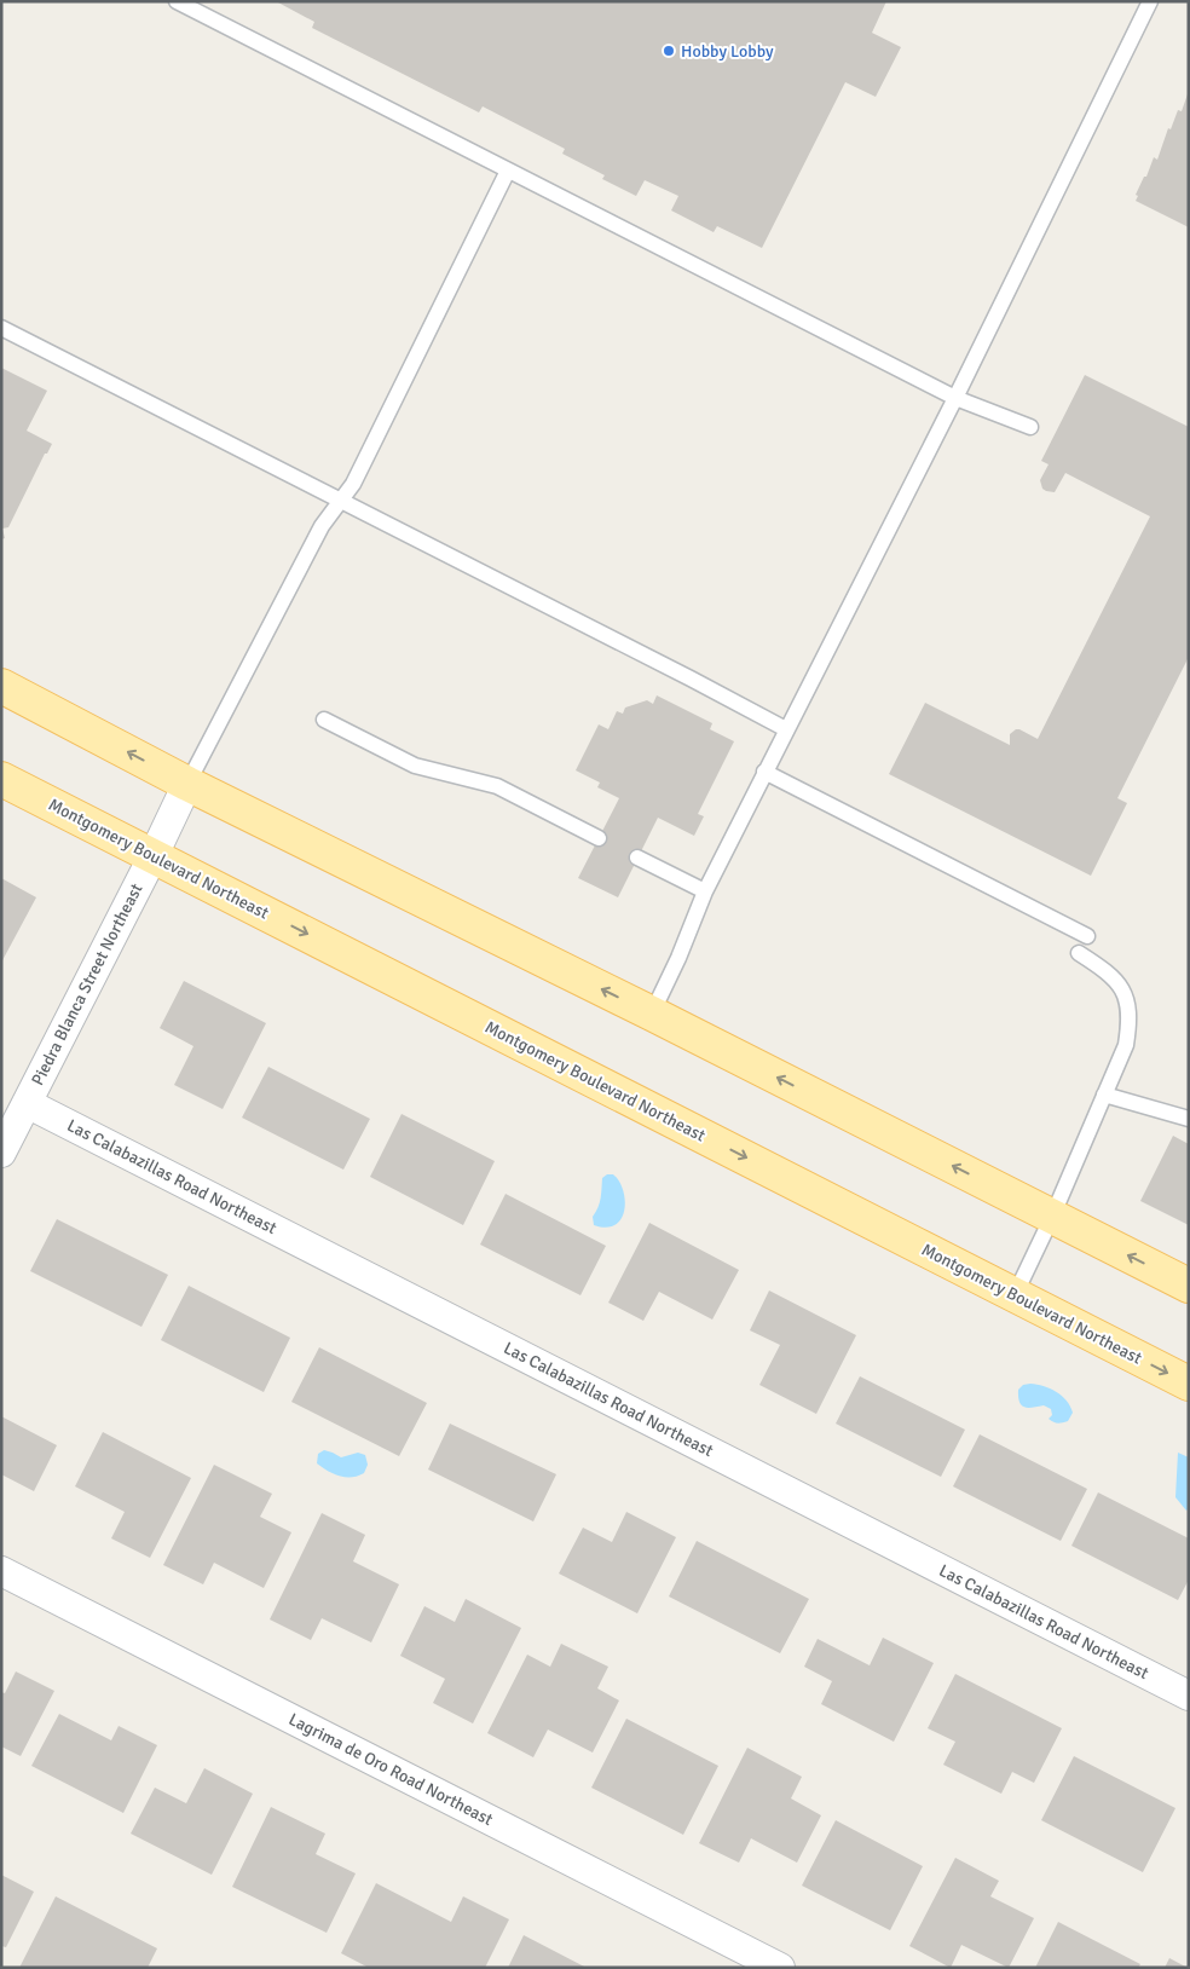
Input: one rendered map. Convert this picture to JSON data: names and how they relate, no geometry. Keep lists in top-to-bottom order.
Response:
{
  "streets": {
    "main road": ["Montgomery Boulevard Northeast"],
    "street": ["Piedra Blanca Street Northeast", "Las Calabazillas Road Northeast", "Lagrima de Oro Road Northeast"]
  },
  "crossings": [
    ["Montgomery Boulevard Northeast", "Piedra Blanca Street Northeast"],
    ["Piedra Blanca Street Northeast", "Las Calabazillas Road Northeast"]
  ],
  "places": ["Hobby Lobby"]
}
